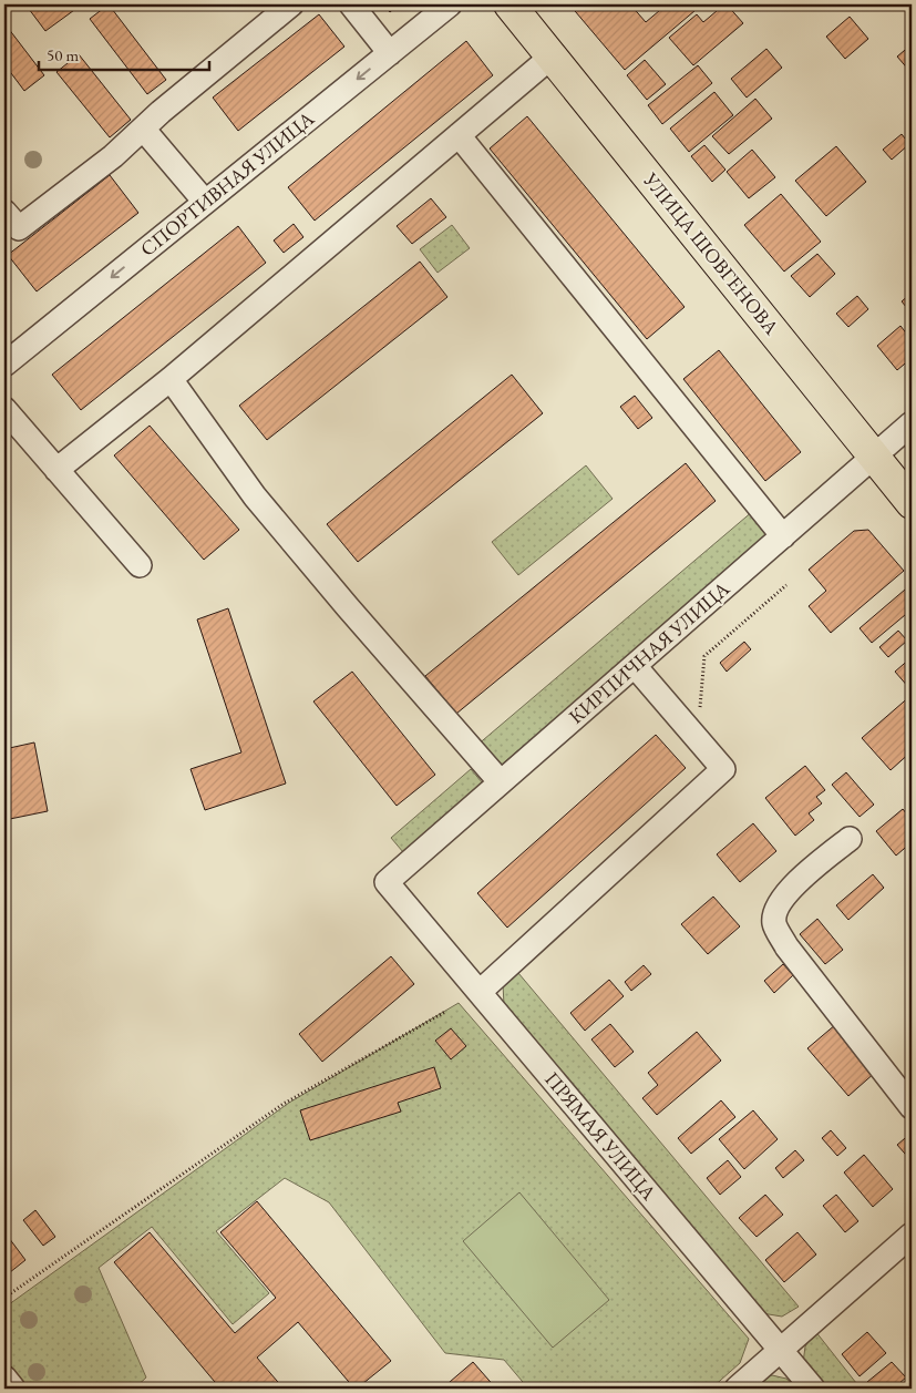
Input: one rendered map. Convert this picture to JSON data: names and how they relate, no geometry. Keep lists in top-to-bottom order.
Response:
{
  "streets": {
    "main road": ["УЛИЦА ШОВГЕНОВА"],
    "street": ["СПОРТИВНАЯ УЛИЦА", "КИРПИЧНАЯ УЛИЦА", "ПРЯМАЯ УЛИЦА"]
  },
  "crossings": [
    ["УЛИЦА ШОВГЕНОВА", "КИРПИЧНАЯ УЛИЦА"],
    ["КИРПИЧНАЯ УЛИЦА", "ПРЯМАЯ УЛИЦА"]
  ],
  "scale_bar": "50 m"
}
